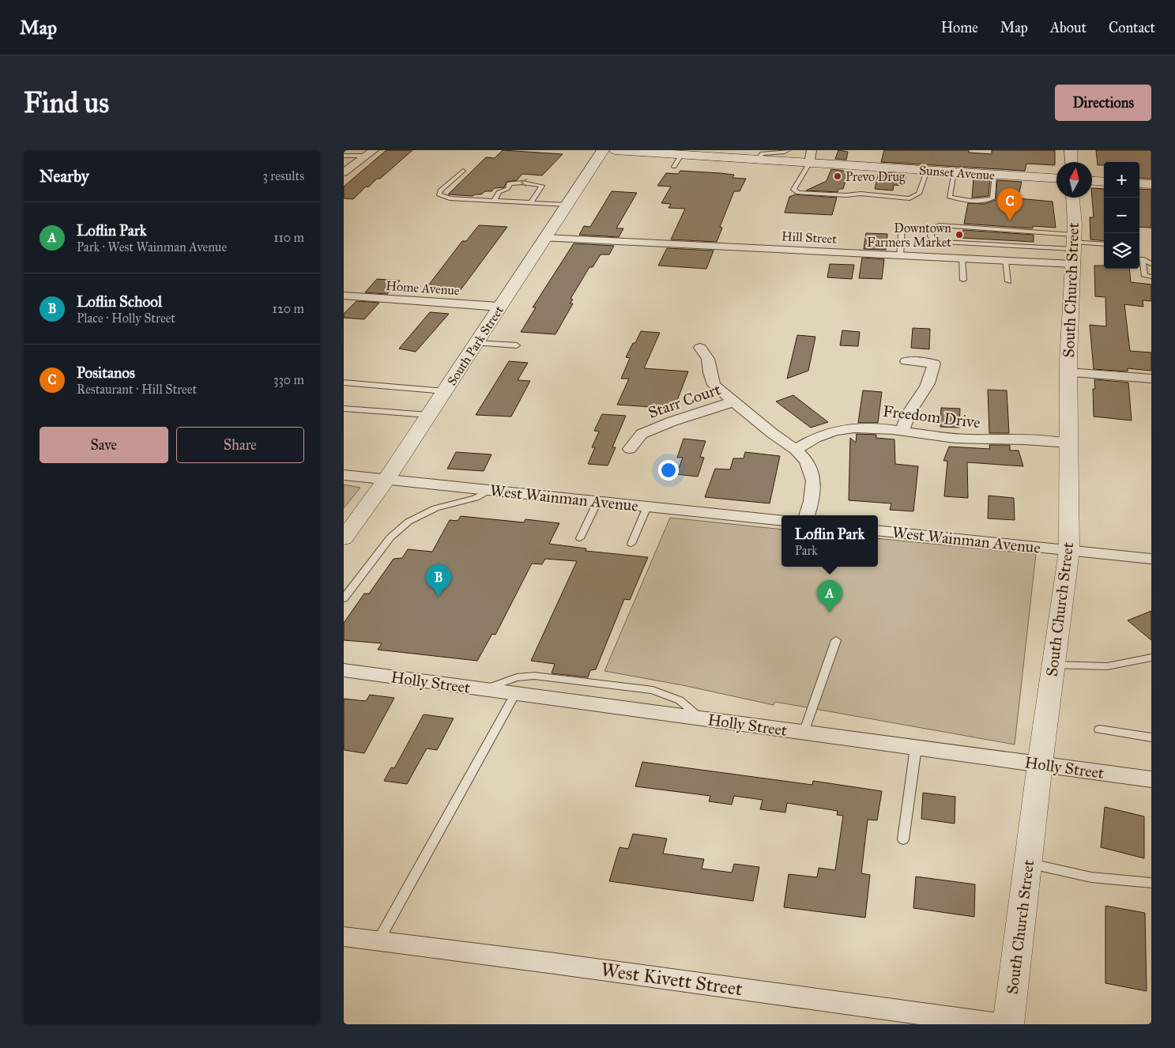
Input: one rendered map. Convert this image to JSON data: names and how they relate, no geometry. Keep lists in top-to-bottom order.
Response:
{
  "streets": {
    "main road": ["Sunset Avenue", "South Church Street", "South Park Street"],
    "street": [
      "Hill Street",
      "Home Avenue",
      "Starr Court",
      "Freedom Drive",
      "West Wainman Avenue",
      "Holly Street",
      "West Kivett Street"
    ]
  },
  "crossings": [
    ["Hill Street", "South Church Street"],
    ["Hill Street", "South Park Street"],
    ["Home Avenue", "South Park Street"],
    ["South Church Street", "Freedom Drive"],
    ["South Church Street", "West Wainman Avenue"],
    ["South Church Street", "Holly Street"],
    ["South Park Street", "West Wainman Avenue"]
  ],
  "places": ["Prevo Drug", "Downtown Farmers Market"],
  "north": "top",
  "page": {
    "header": "Map",
    "nav": [
      "Home",
      "Map",
      "About",
      "Contact"
    ],
    "buttons": [
      "Directions",
      ["Save", "Share"]
    ],
    "title": "Find us",
    "heading": ["Nearby", "3 results"],
    "map_buttons": ["+", "−"],
    "pins": ["C", "B", "A"],
    "list": [
      {
        "mark": "A",
        "name": "Loflin Park",
        "note": "Park · West Wainman Avenue",
        "value": "110 m"
      },
      {
        "mark": "B",
        "name": "Loflin School",
        "note": "Place · Holly Street",
        "value": "120 m"
      },
      {
        "mark": "C",
        "name": "Positanos",
        "note": "Restaurant · Hill Street",
        "value": "330 m"
      }
    ],
    "popup": ["Loflin Park", "Park"]
  }
}
